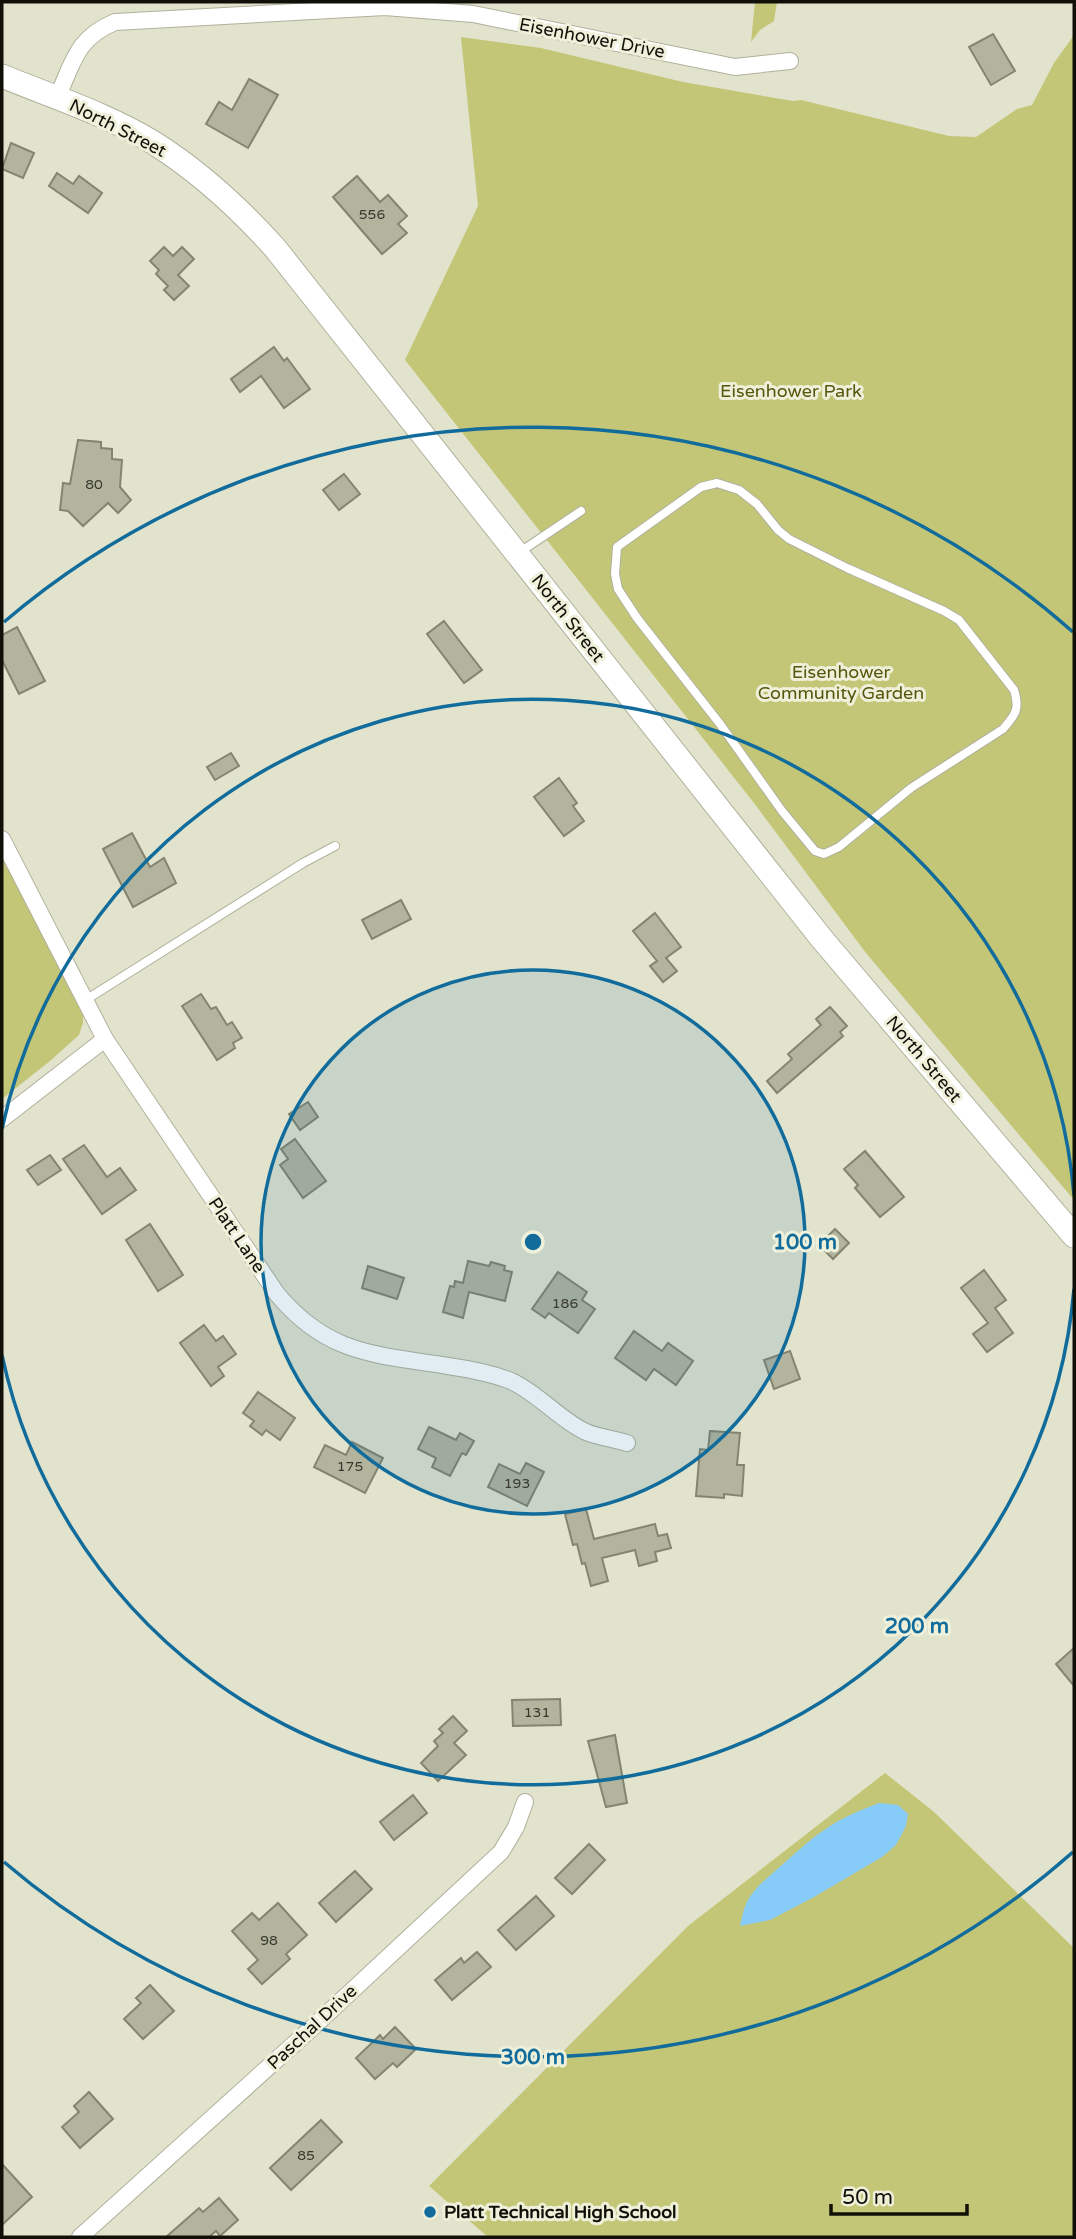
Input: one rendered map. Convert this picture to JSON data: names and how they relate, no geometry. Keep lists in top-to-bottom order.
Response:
{
  "streets": {
    "main road": ["North Street"],
    "street": ["Eisenhower Drive", "Platt Lane", "Paschal Drive"]
  },
  "crossings": [
    ["Eisenhower Drive", "North Street"]
  ],
  "parks": ["Eisenhower Park", "Eisenhower Community Garden"],
  "places": ["Platt Technical High School"],
  "house_numbers": [
    "556",
    "80",
    "186",
    "175",
    "193",
    "131",
    "98",
    "85"
  ],
  "scale_bar": "50 m",
  "rings": ["100 m", "200 m", "300 m"]
}
